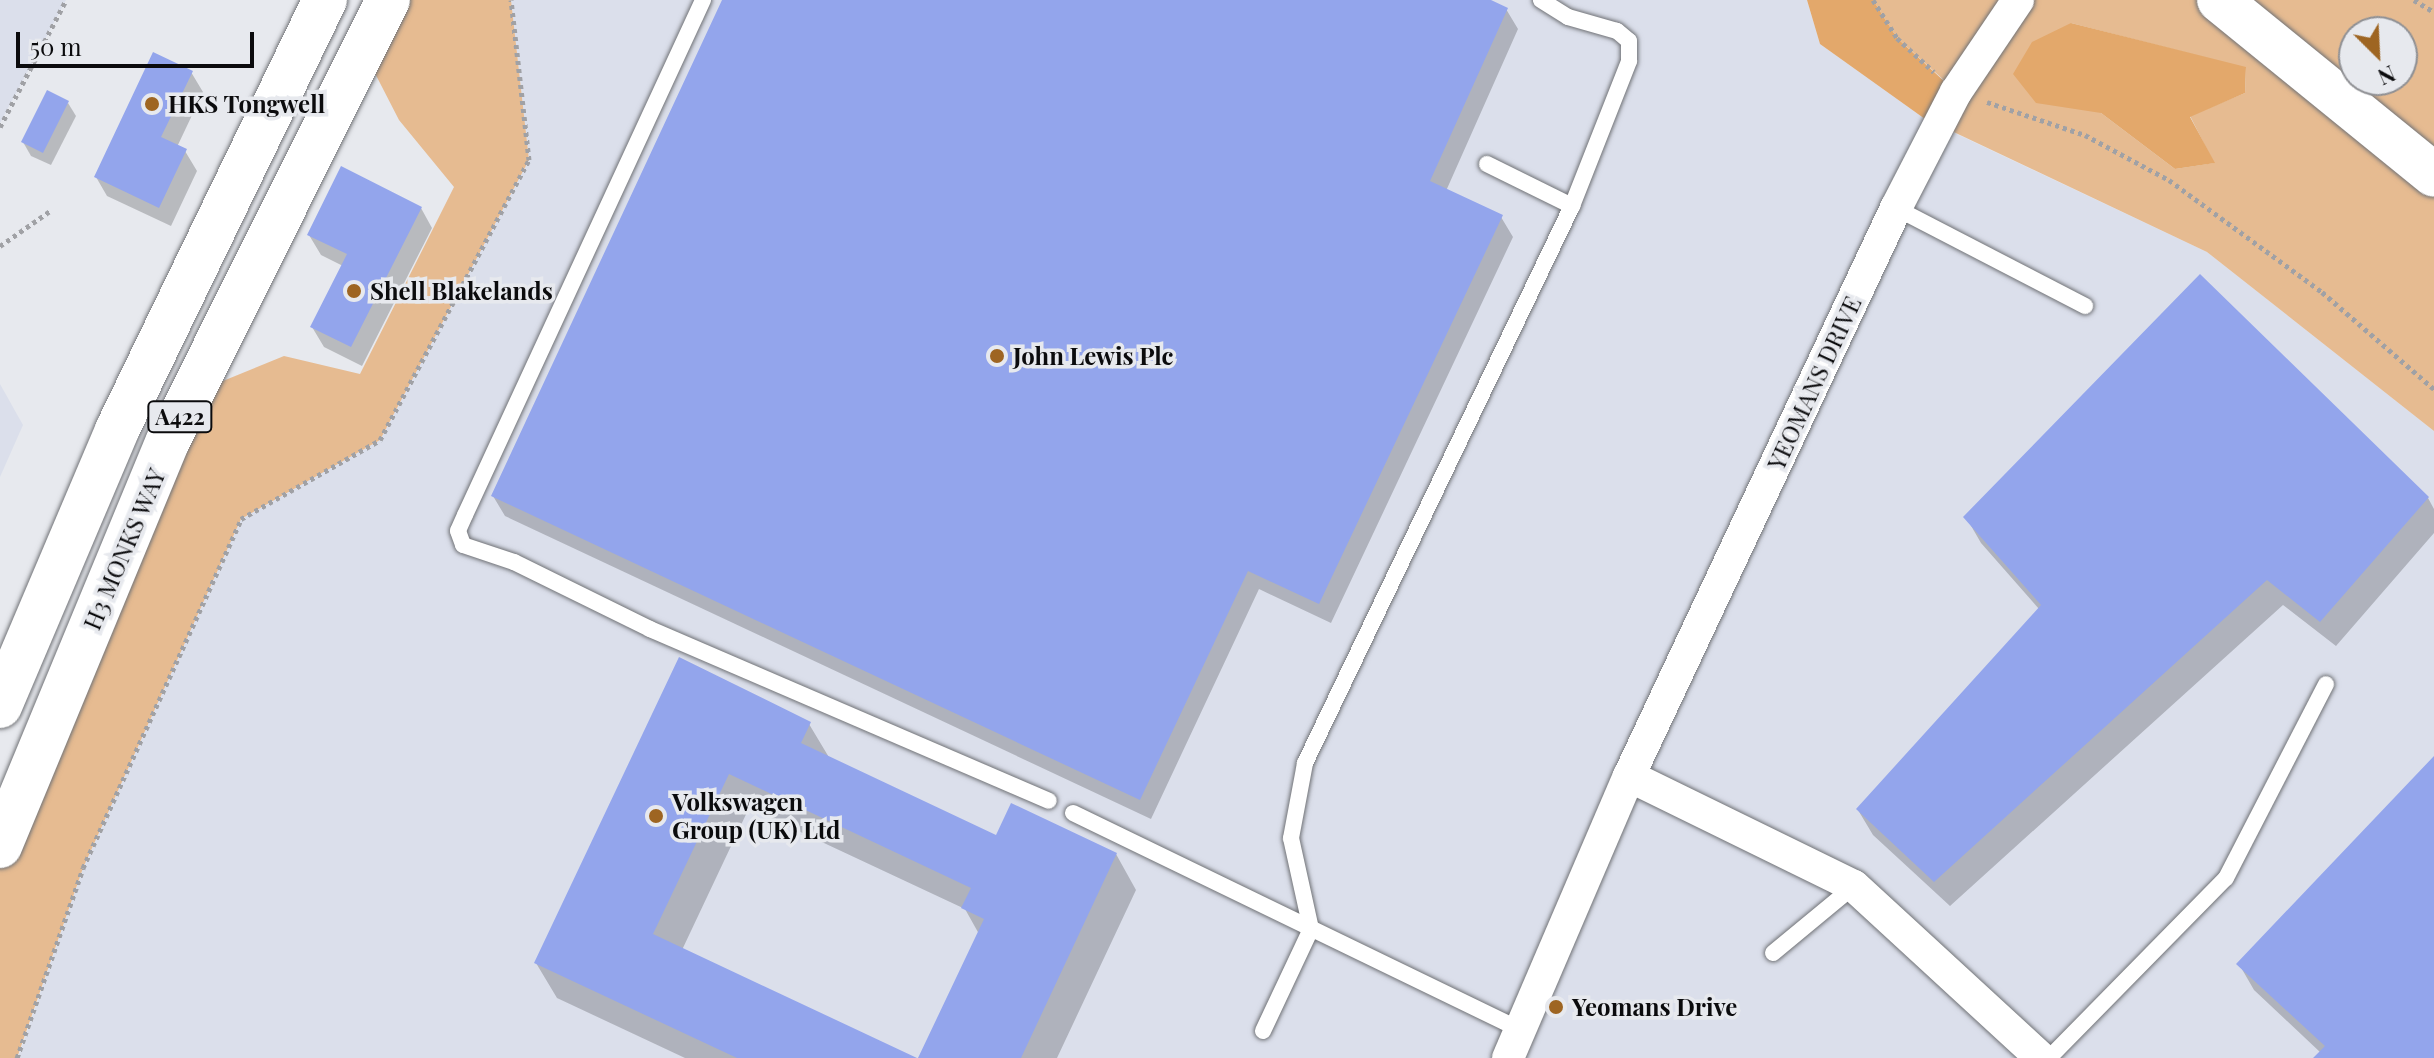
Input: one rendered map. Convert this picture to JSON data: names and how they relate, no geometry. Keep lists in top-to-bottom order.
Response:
{
  "streets": {
    "main road": ["A422", "H3 MONKS WAY"],
    "street": ["YEOMANS DRIVE"]
  },
  "places": [
    "HKS Tongwell",
    "Shell Blakelands",
    "John Lewis Plc",
    "Volkswagen Group (UK) Ltd",
    "Yeomans Drive"
  ],
  "scale_bar": "50 m",
  "north": "bottom right"
}
